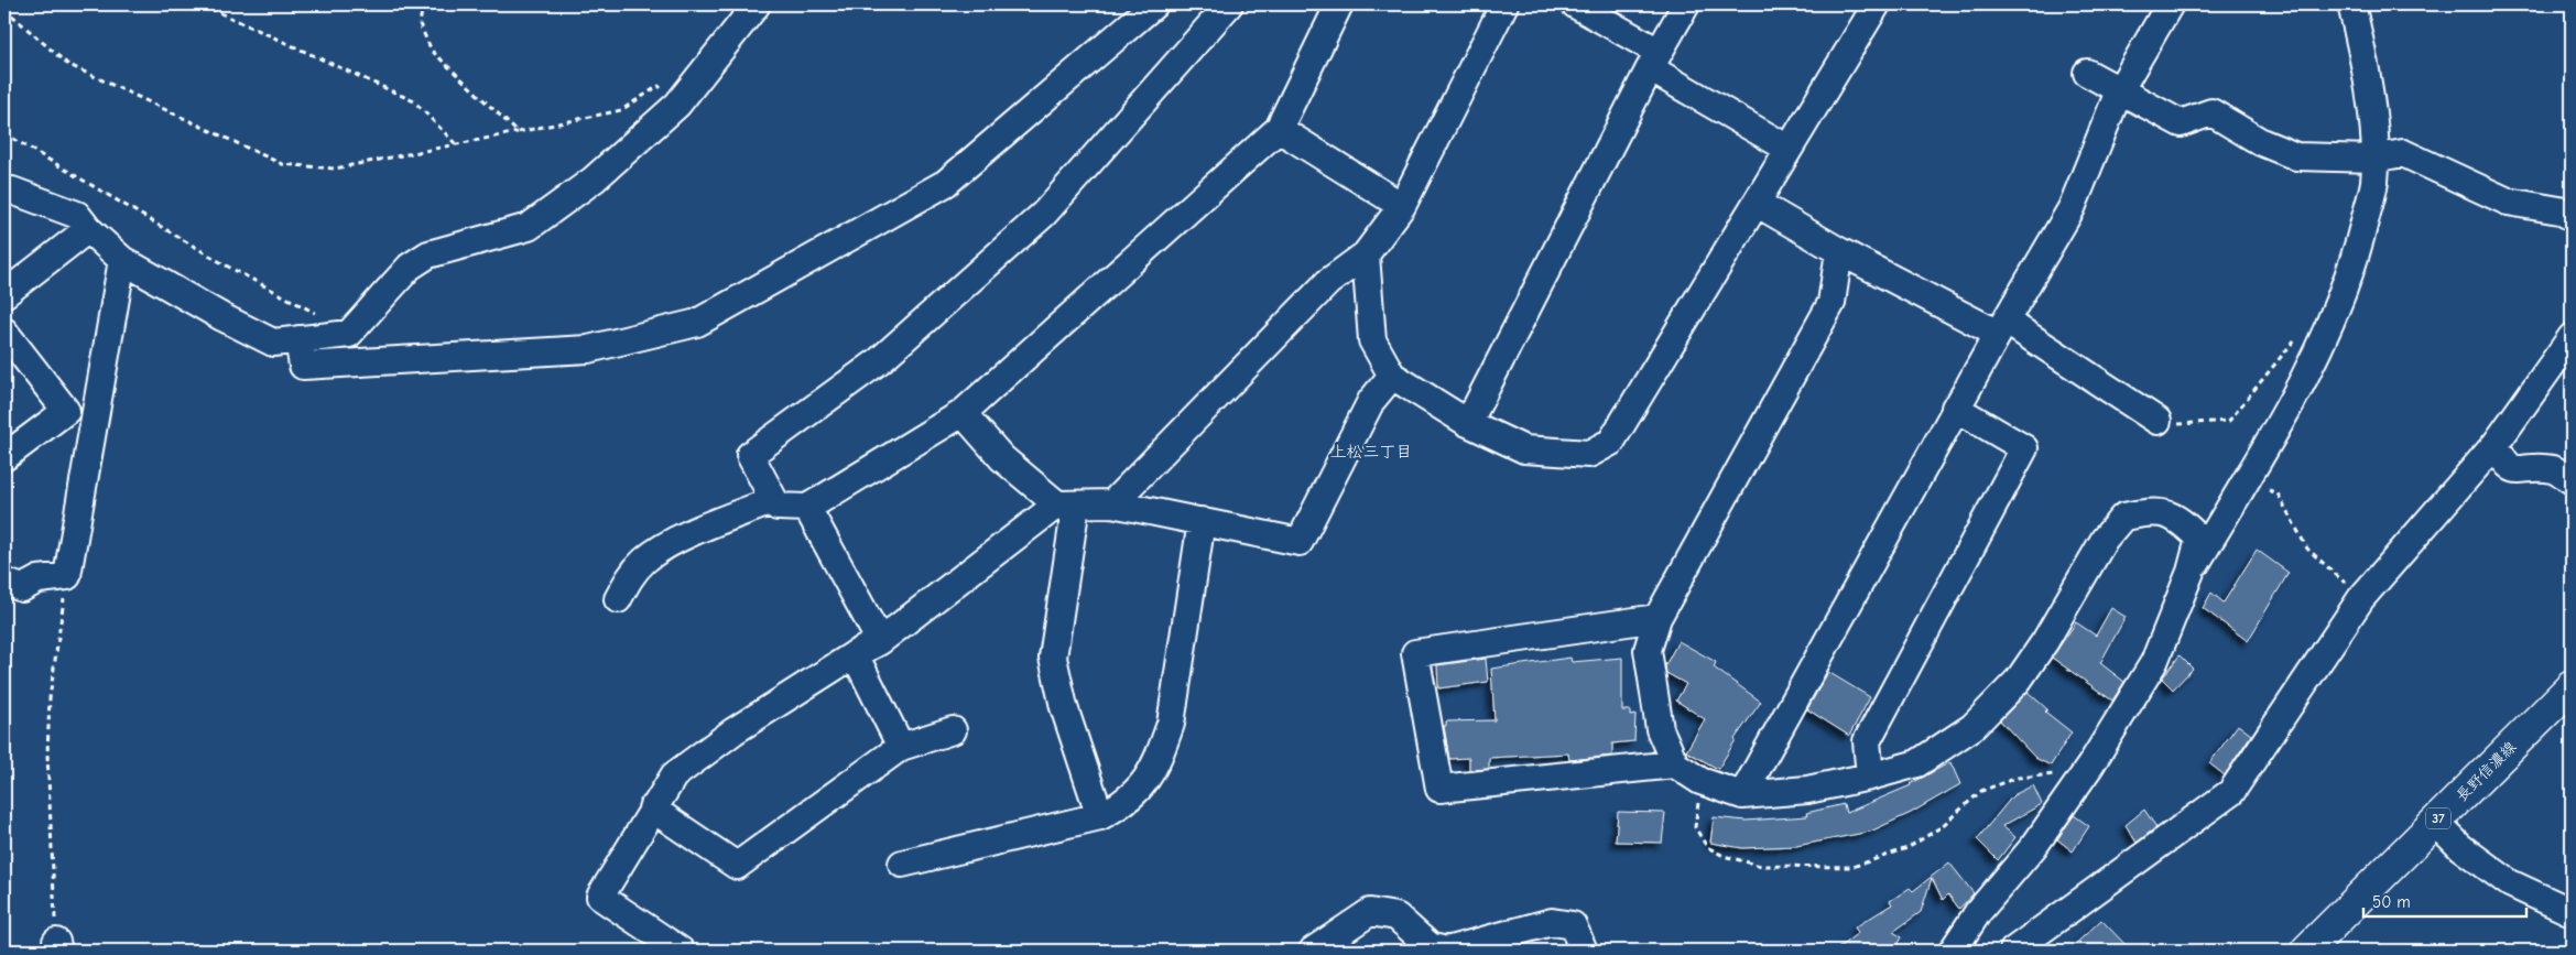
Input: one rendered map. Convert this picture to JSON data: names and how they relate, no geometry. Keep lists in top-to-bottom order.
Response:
{
  "streets": {
    "main road": ["長野信濃線", "37"]
  },
  "districts": ["上松三丁目"],
  "scale_bar": "50 m"
}
